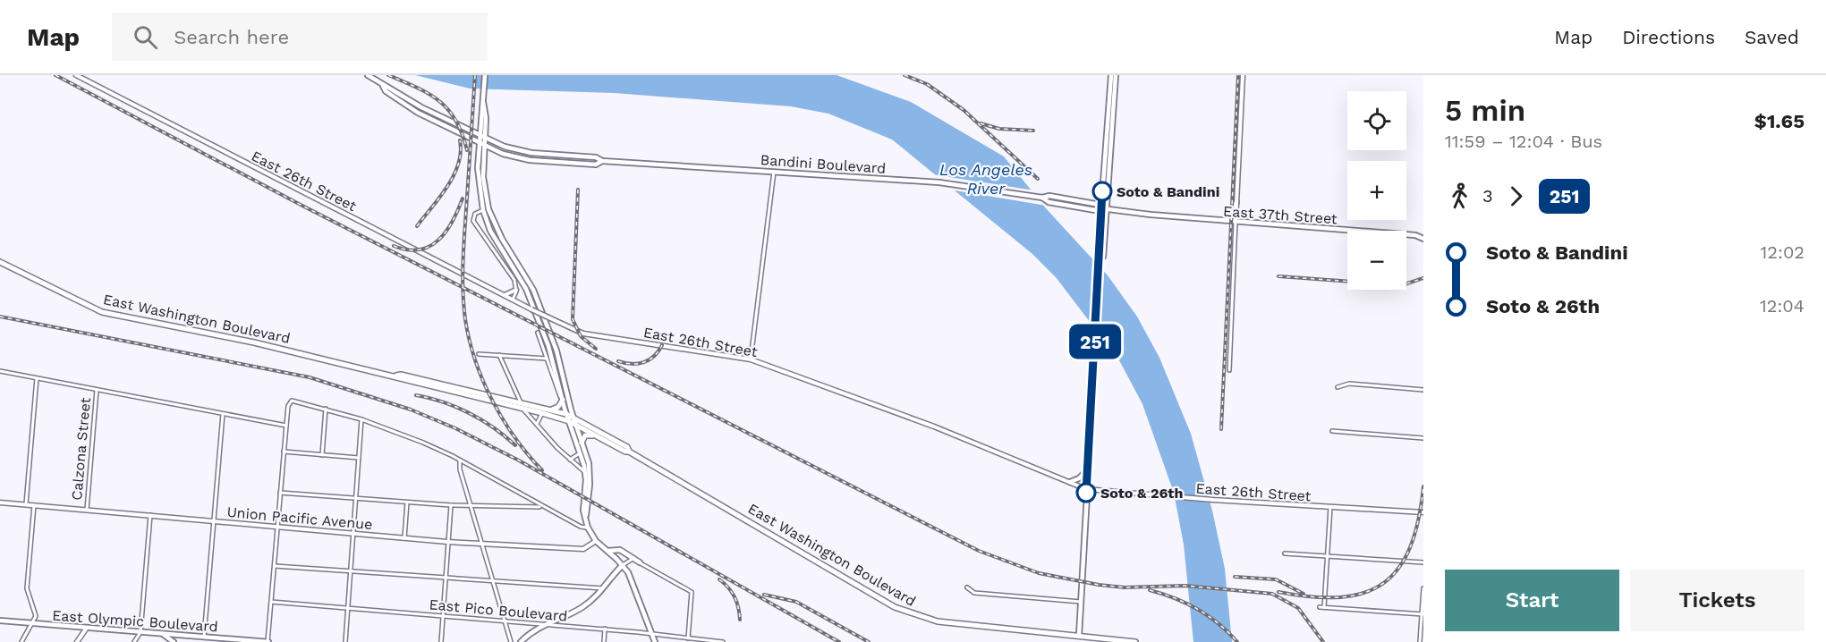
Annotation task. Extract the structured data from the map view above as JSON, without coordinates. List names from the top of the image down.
{
  "streets": {
    "main road": [
      "Bandini Boulevard",
      "East 37th Street",
      "East Washington Boulevard",
      "East Olympic Boulevard"
    ],
    "street": [
      "East 26th Street",
      "Calzona Street",
      "Union Pacific Avenue",
      "East Pico Boulevard"
    ]
  },
  "crossings": [
    ["Bandini Boulevard", "East 37th Street"],
    ["Calzona Street", "Union Pacific Avenue"]
  ],
  "water": ["Los Angeles River"],
  "places": ["Soto & Bandini", "Soto & 26th"],
  "lines": ["bus line 251"],
  "page": {
    "header": "Map",
    "search": "Search here",
    "nav": ["Map", "Directions", "Saved"],
    "on_map": "251",
    "heading": ["5 min", "11:59 – 12:04 · Bus", "$1.65"],
    "map_buttons": ["+", "−"],
    "legs": ["3", "251"],
    "list": [
      {
        "name": "Soto & Bandini",
        "value": "12:02"
      },
      {
        "name": "Soto & 26th",
        "value": "12:04"
      }
    ],
    "buttons": ["Start", "Tickets"]
  }
}
